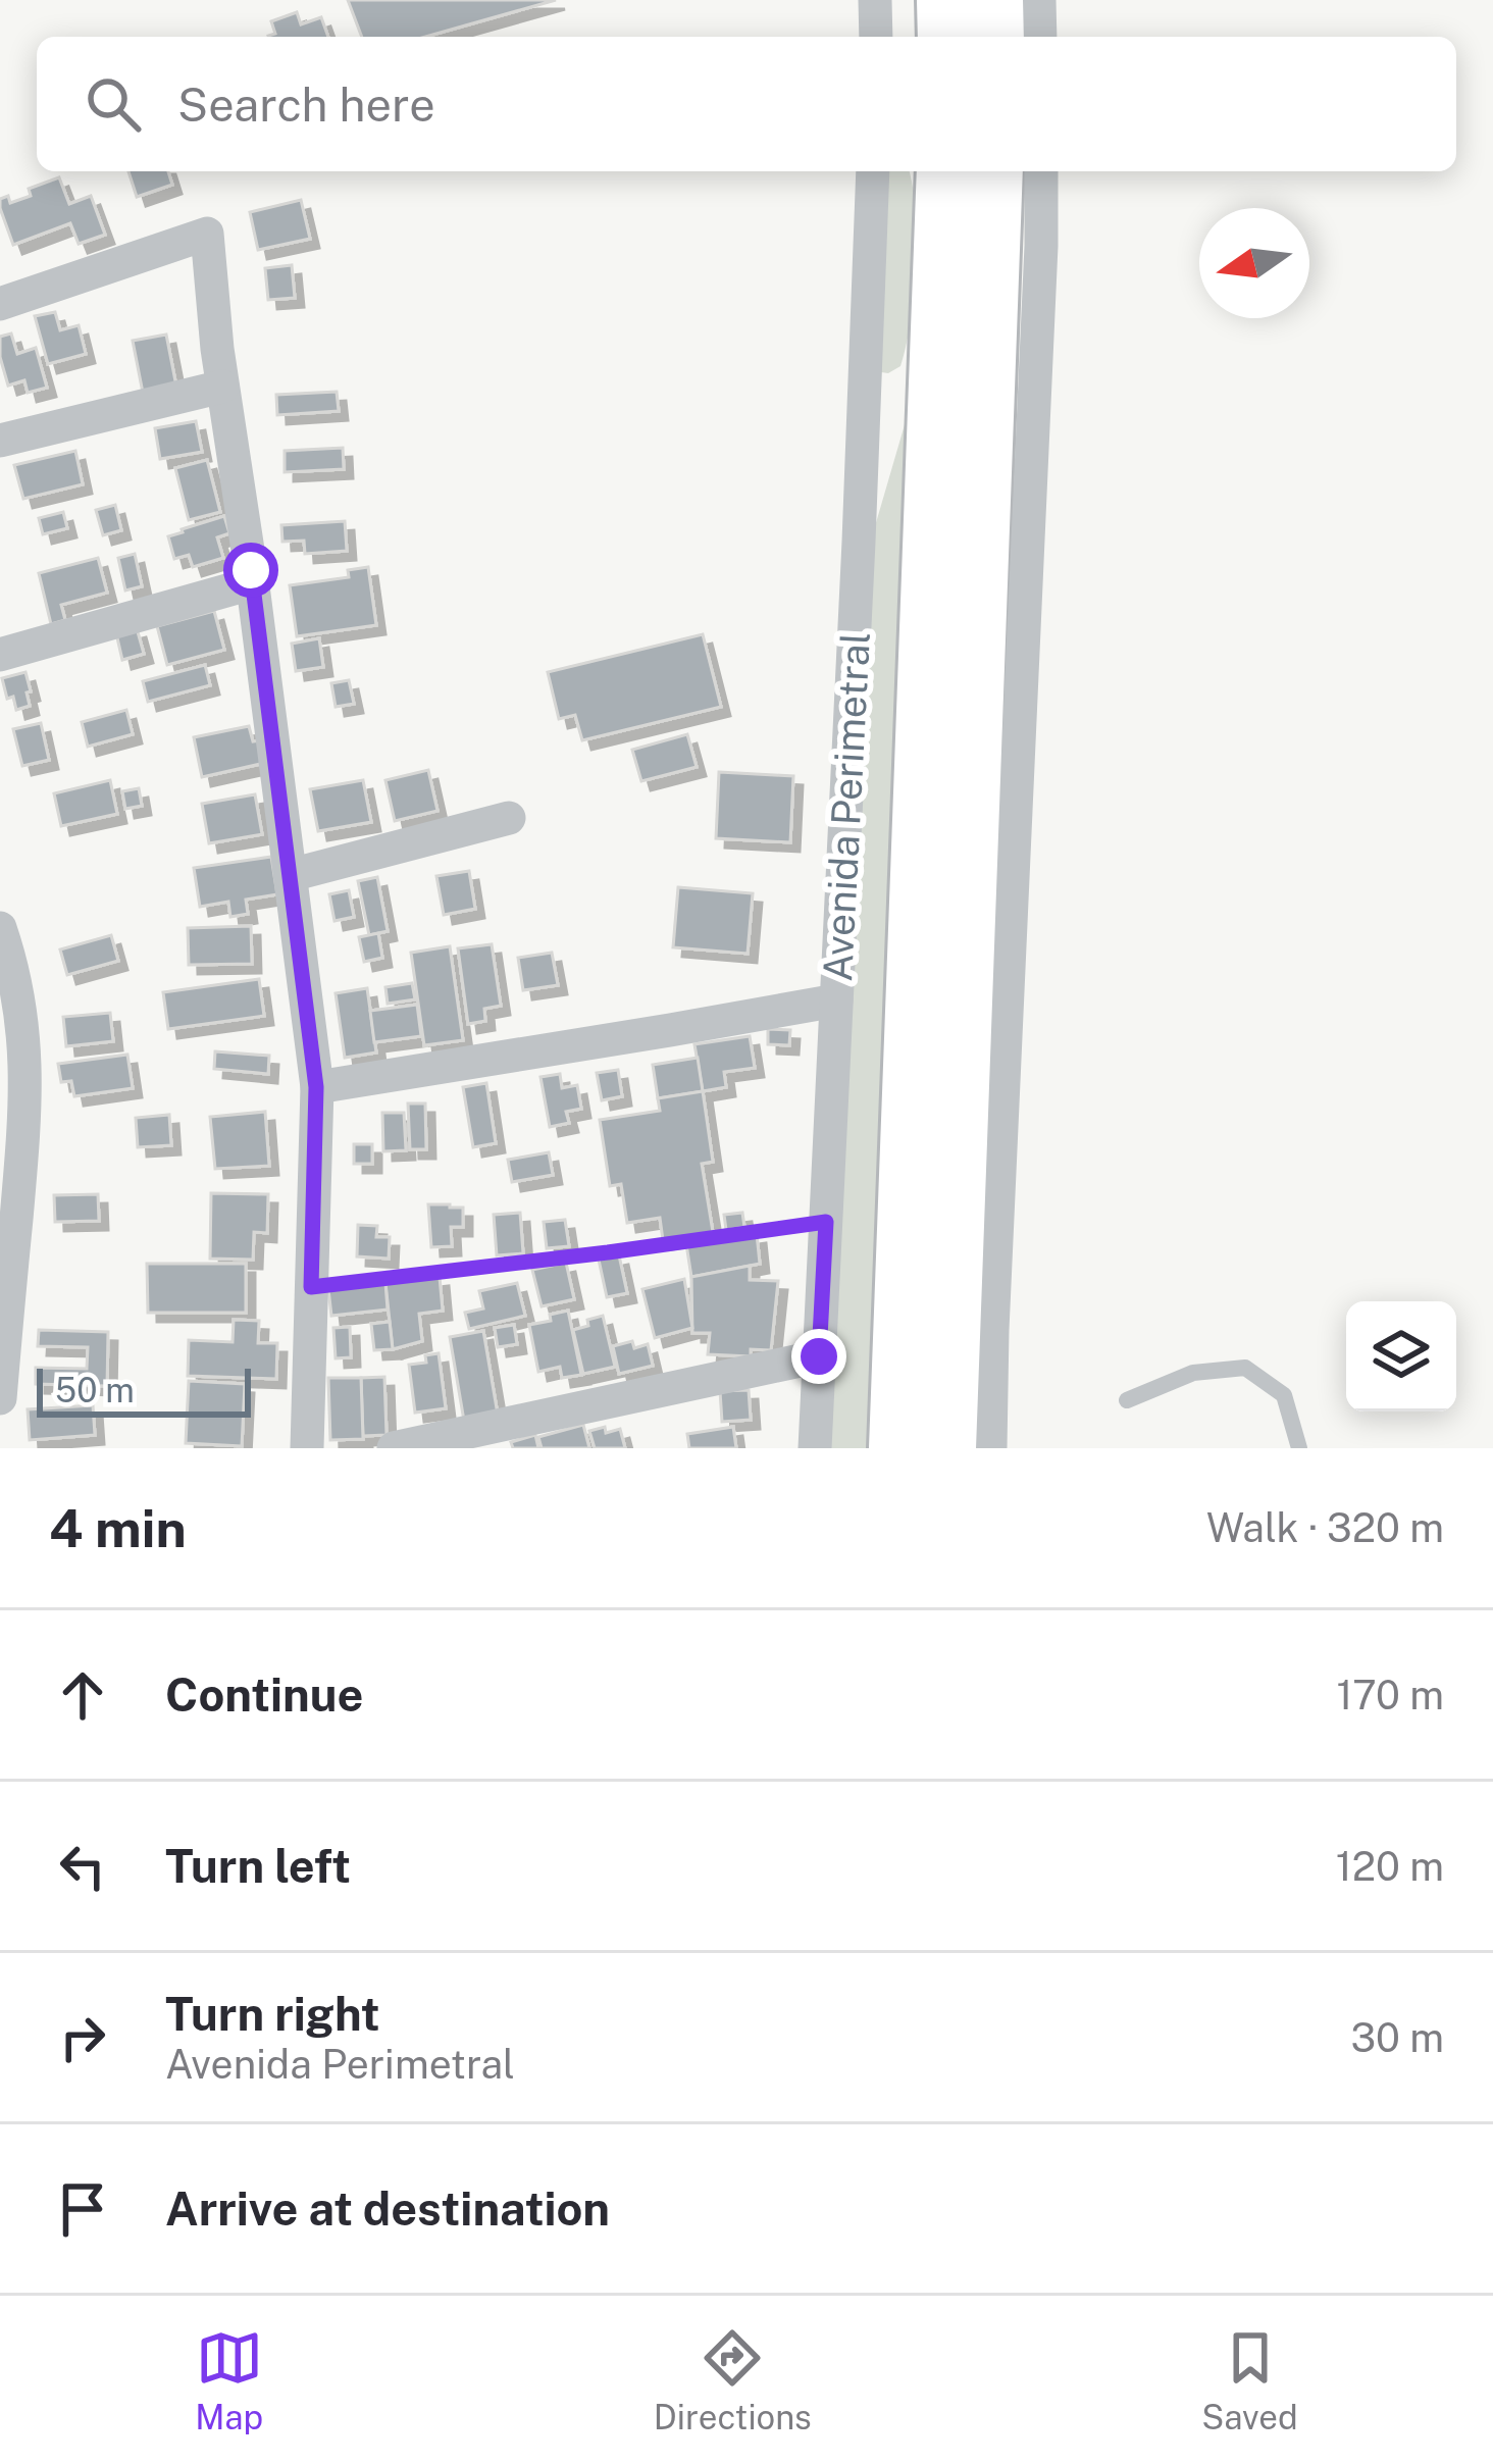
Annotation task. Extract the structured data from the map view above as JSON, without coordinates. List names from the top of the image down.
{
  "streets": {
    "highway": ["Avenida Perimetral"]
  },
  "scale_bar": "50 m",
  "north": "left",
  "page": {
    "search": "Search here",
    "scale": "50 m",
    "heading": ["4 min", "Walk · 320 m"],
    "list": [
      ["Continue", "170 m"],
      ["Turn left", "120 m"],
      ["Turn right", "Avenida Perimetral", "30 m"],
      "Arrive at destination"
    ],
    "nav": ["Map", "Directions", "Saved"]
  }
}
